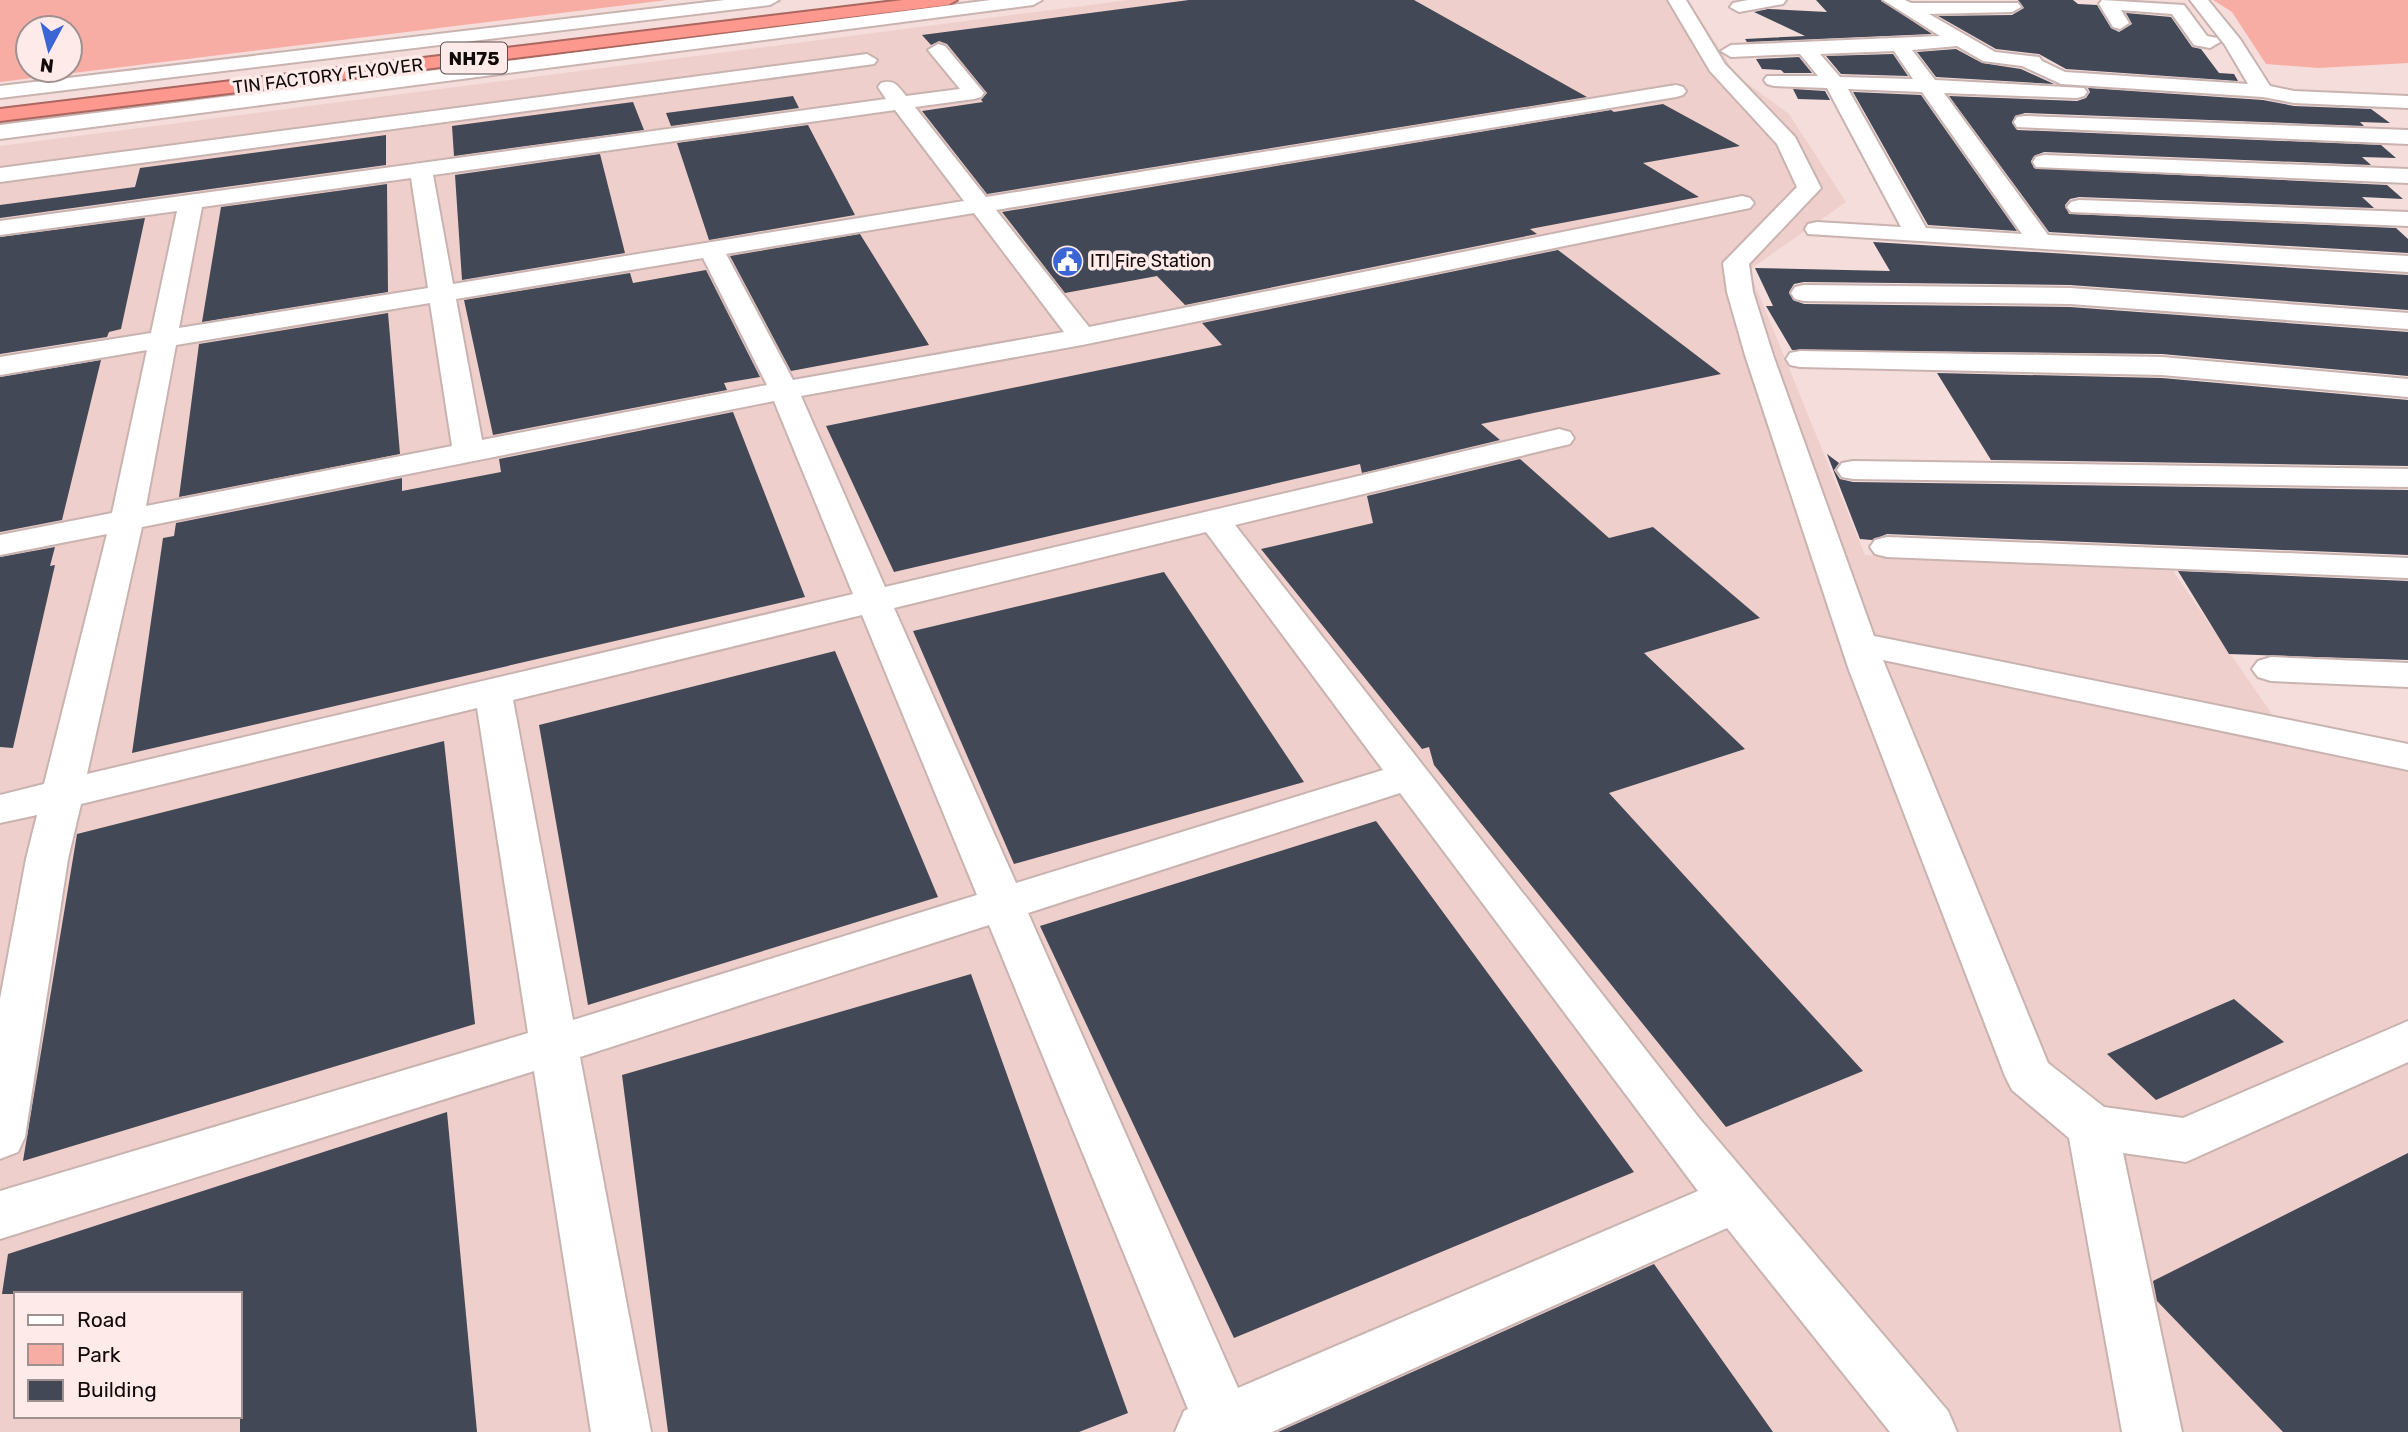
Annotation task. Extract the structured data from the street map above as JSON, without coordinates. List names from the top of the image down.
{
  "streets": {
    "highway": ["NH75", "TIN FACTORY FLYOVER"]
  },
  "places": {
    "public building": ["ITI Fire Station"]
  },
  "legend": ["Road", "Park", "Building"],
  "north": "bottom"
}
